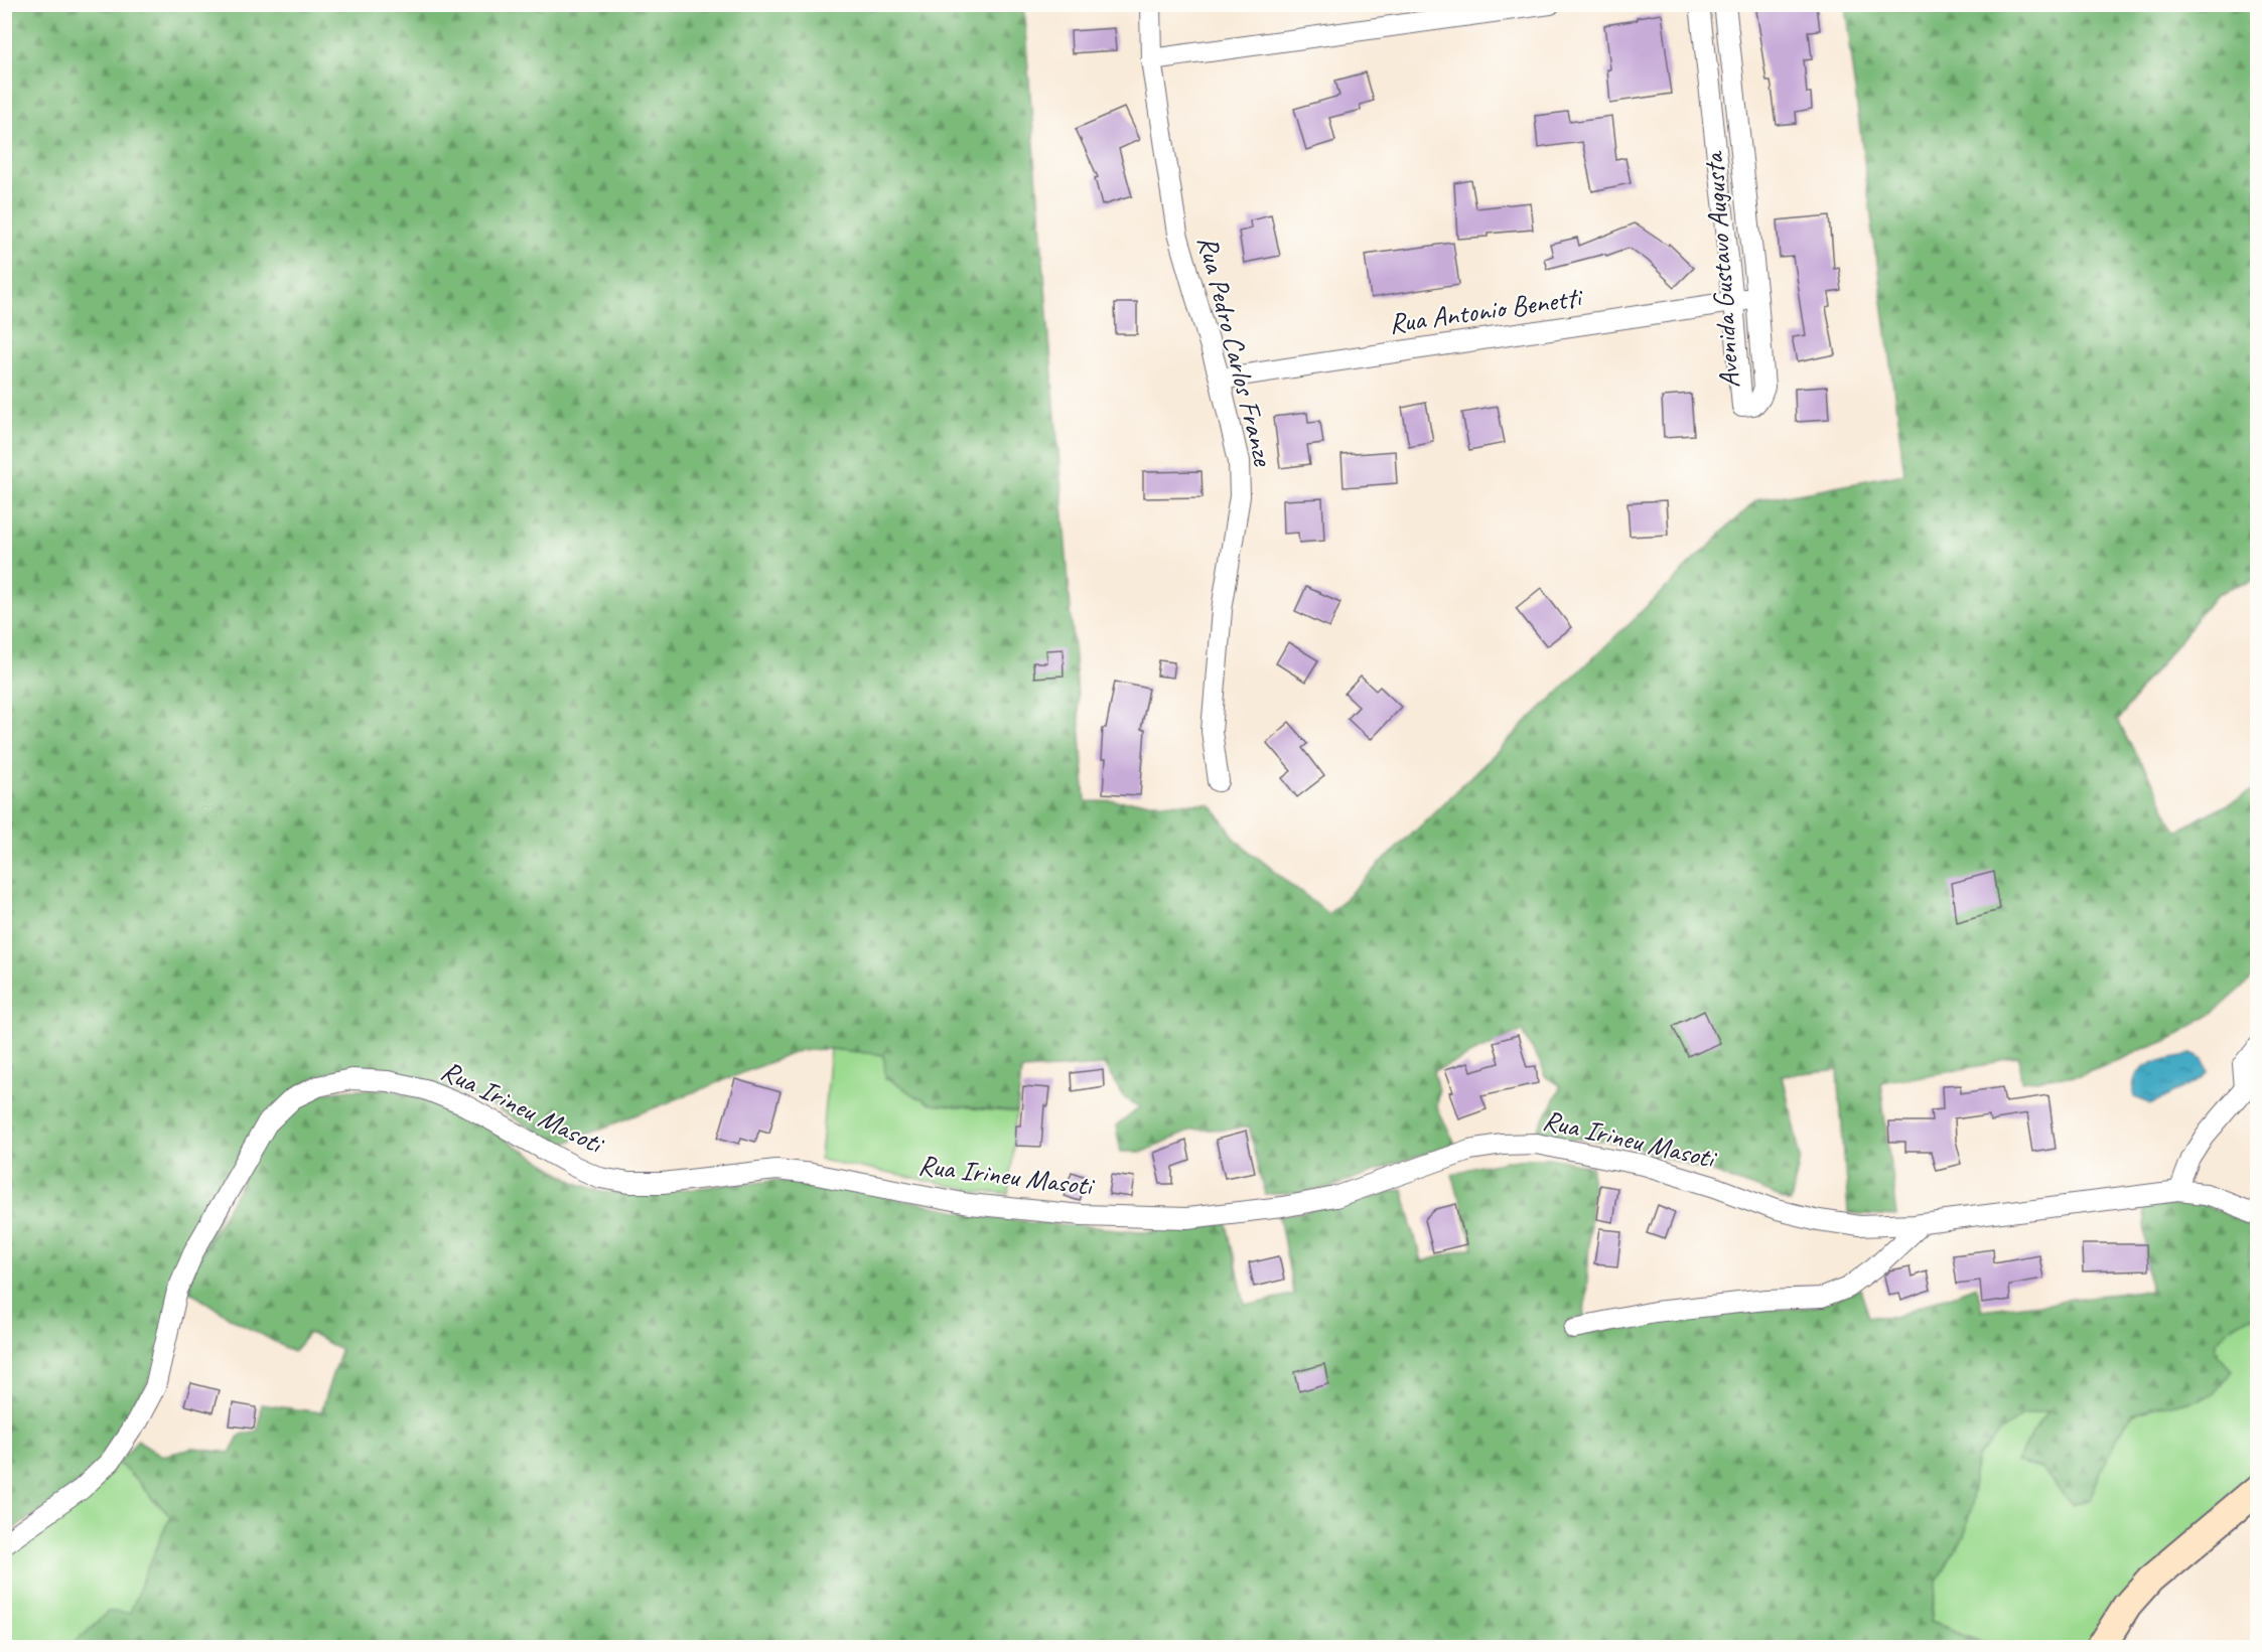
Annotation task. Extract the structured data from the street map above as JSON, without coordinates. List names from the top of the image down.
{
  "streets": {
    "street": [
      "Avenida Gustavo Augusta",
      "Rua Antonio Benetti",
      "Rua Pedro Carlos Franze",
      "Rua Irineu Masoti"
    ]
  },
  "crossings": [
    ["Avenida Gustavo Augusta", "Rua Antonio Benetti"],
    ["Rua Antonio Benetti", "Rua Pedro Carlos Franze"]
  ]
}
